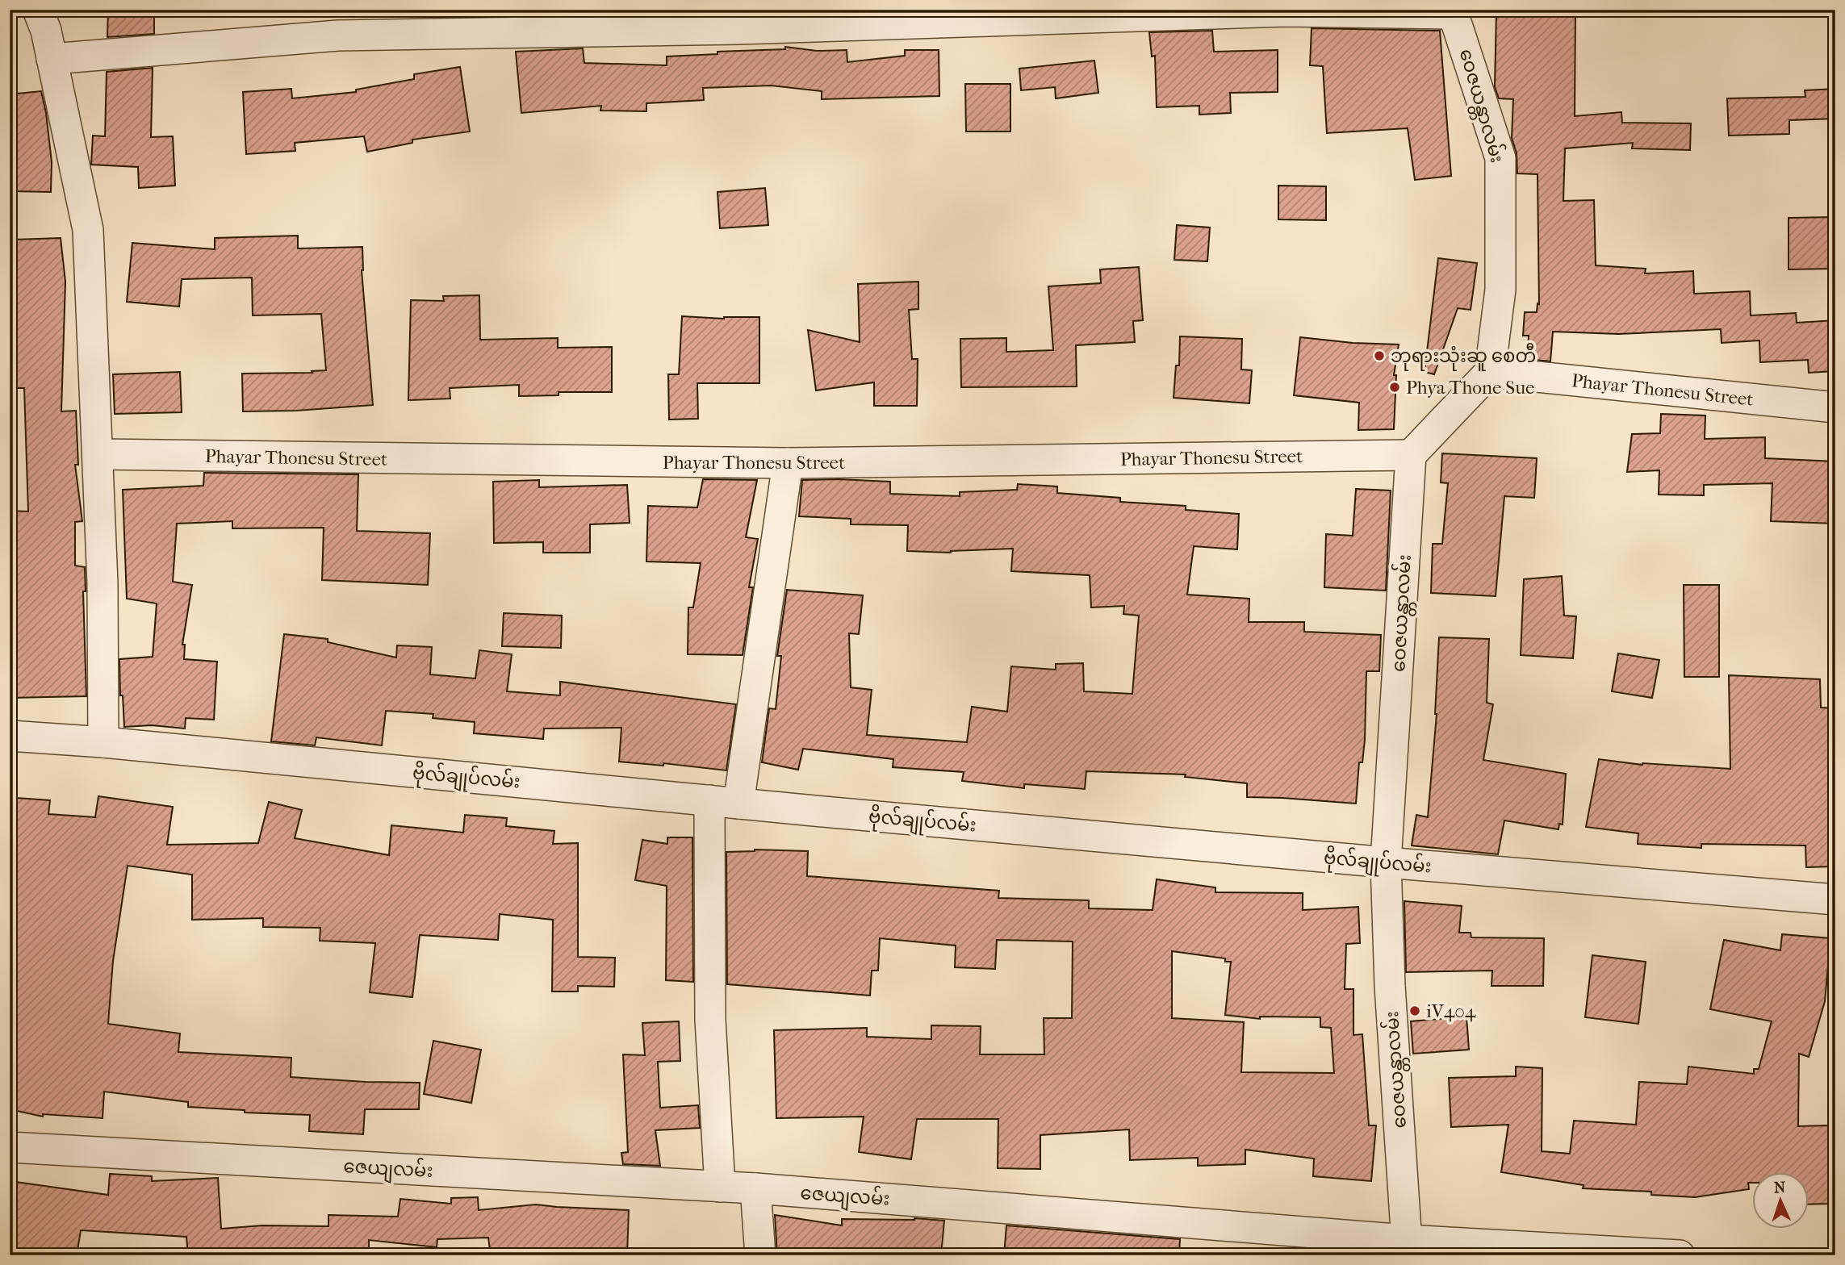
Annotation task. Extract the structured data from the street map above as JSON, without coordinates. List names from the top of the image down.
{
  "streets": {
    "street": [
      "ဝေဇယန္တာလမ်း",
      "Phayar Thonesu Street",
      "ဗိုလ်ချုပ်လမ်း",
      "ဇေယျလမ်း"
    ]
  },
  "crossings": [
    ["ဝေဇယန္တာလမ်း", "Phayar Thonesu Street"],
    ["ဝေဇယန္တာလမ်း", "ဗိုလ်ချုပ်လမ်း"],
    ["ဝေဇယန္တာလမ်း", "ဇေယျလမ်း"]
  ],
  "places": ["ဘုရားသုံးဆူ စေတီ", "Phya Thone Sue", "iV404"],
  "north": "top"
}
